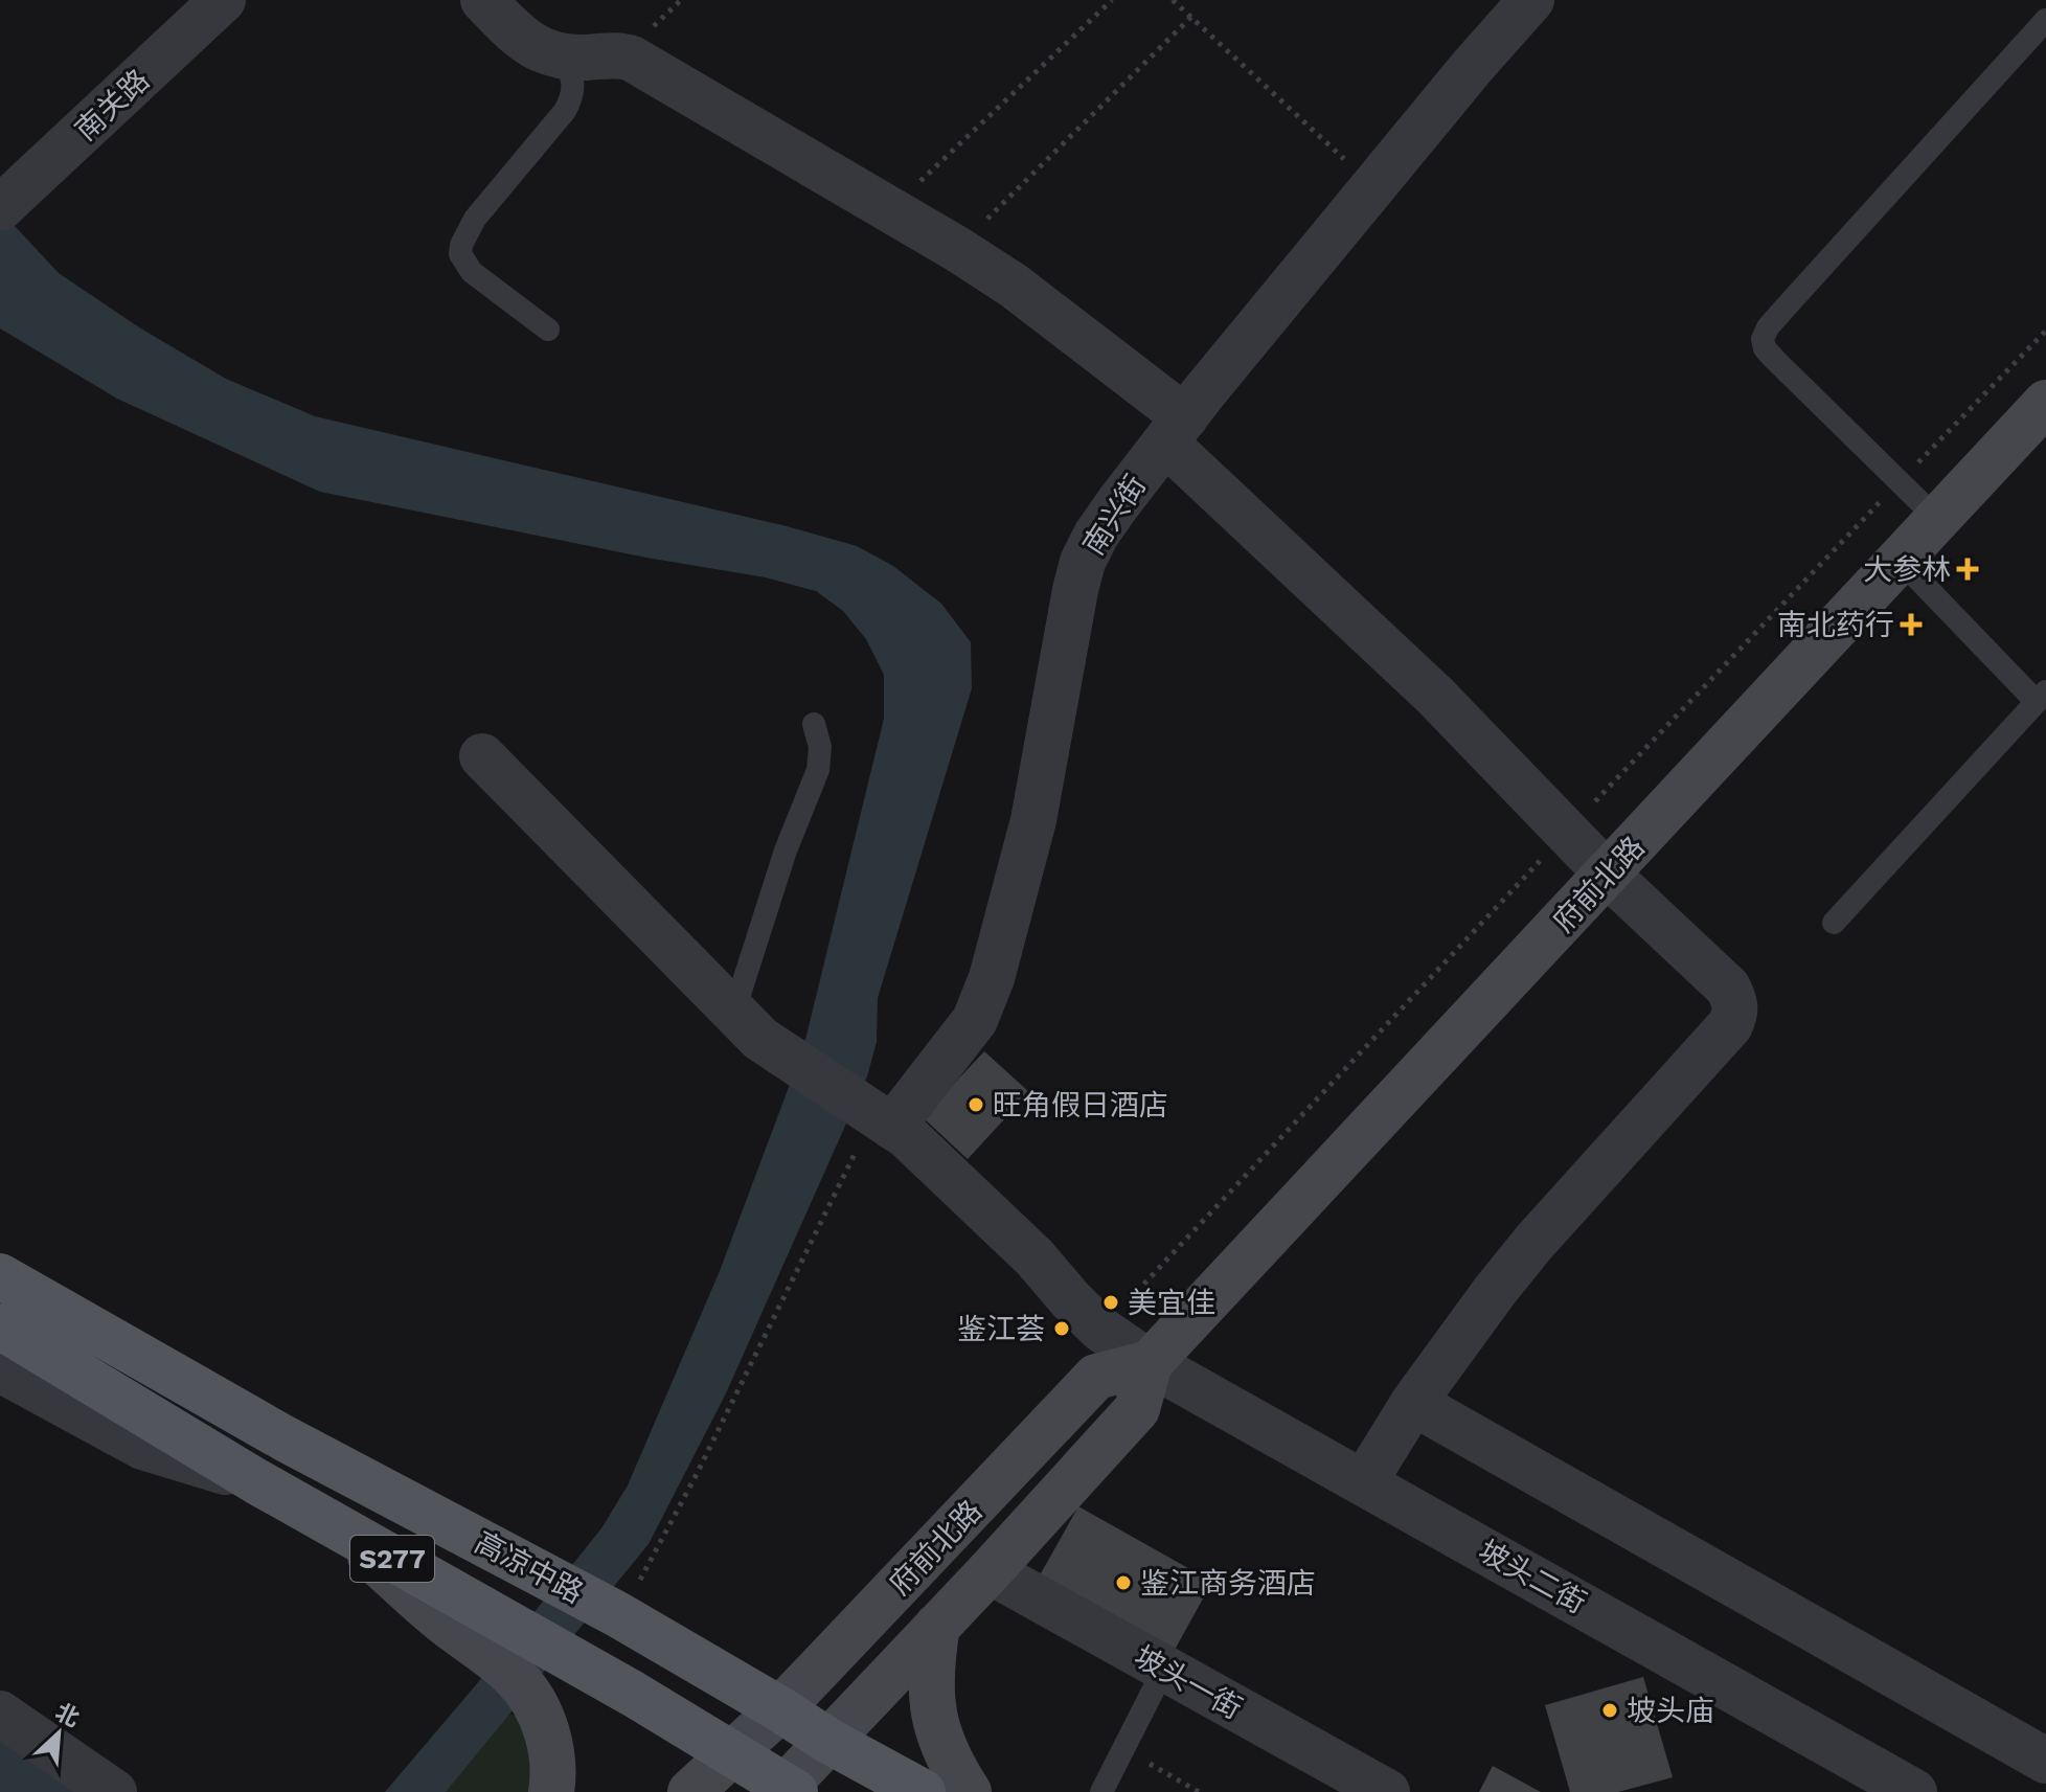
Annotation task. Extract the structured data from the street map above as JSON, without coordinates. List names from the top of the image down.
{
  "streets": {
    "main road": ["府前北路", "S277", "高凉中路"],
    "street": [
      "南关路",
      "南兴街",
      "坡头二街",
      "坡头一街"
    ]
  },
  "crossings": [
    ["南兴街", "坡头二街"],
    ["府前北路", "高凉中路"],
    ["府前北路", "坡头二街"],
    ["府前北路", "坡头一街"]
  ],
  "places": {
    "health": ["大参林", "南北药行"],
    "other": [
      "旺角假日酒店",
      "美宜佳",
      "鉴江荟",
      "鉴江商务酒店",
      "坡头庙"
    ]
  },
  "north": "top right"
}
